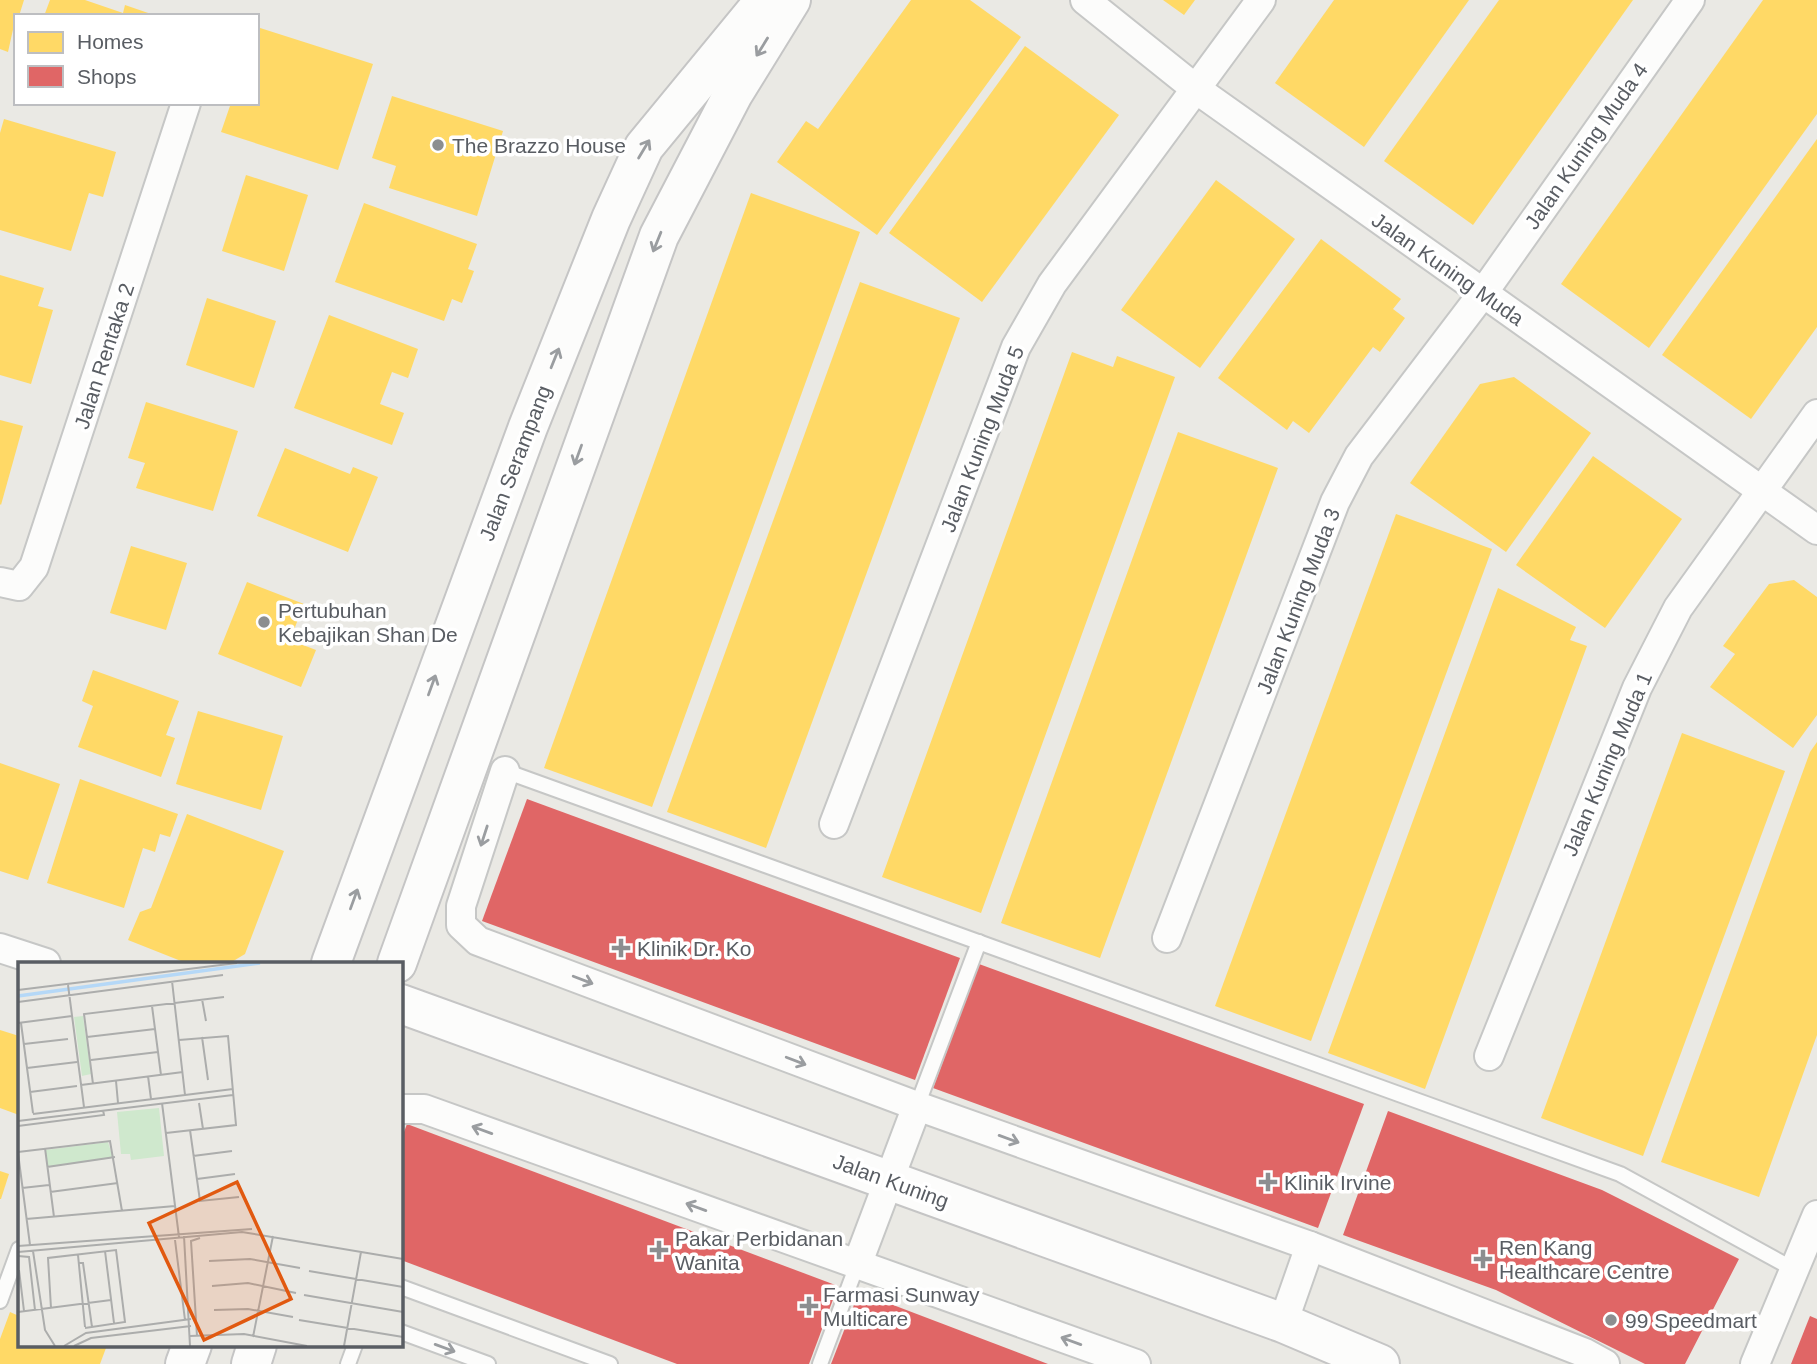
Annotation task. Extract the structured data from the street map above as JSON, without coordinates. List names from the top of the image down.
{
  "streets": {
    "main road": ["Jalan Serampang", "Jalan Kuning"],
    "street": [
      "Jalan Kuning Muda 4",
      "Jalan Kuning Muda",
      "Jalan Rentaka 2",
      "Jalan Kuning Muda 5",
      "Jalan Kuning Muda 3",
      "Jalan Kuning Muda 1"
    ]
  },
  "crossings": [
    ["Jalan Kuning Muda 4", "Jalan Kuning Muda"],
    ["Jalan Kuning Muda 4", "Jalan Kuning Muda 3"],
    ["Jalan Kuning Muda", "Jalan Kuning Muda 5"],
    ["Jalan Kuning Muda", "Jalan Kuning Muda 3"],
    ["Jalan Kuning Muda", "Jalan Kuning Muda 1"]
  ],
  "places": {
    "other": ["The Brazzo House", "Pertubuhan Kebajikan Shan De", "99 Speedmart"],
    "health": [
      "Klinik Dr. Ko",
      "Klinik Irvine",
      "Pakar Perbidanan Wanita",
      "Ren Kang Healthcare Centre",
      "Farmasi Sunway Multicare"
    ]
  },
  "legend": ["Homes", "Shops"]
}
